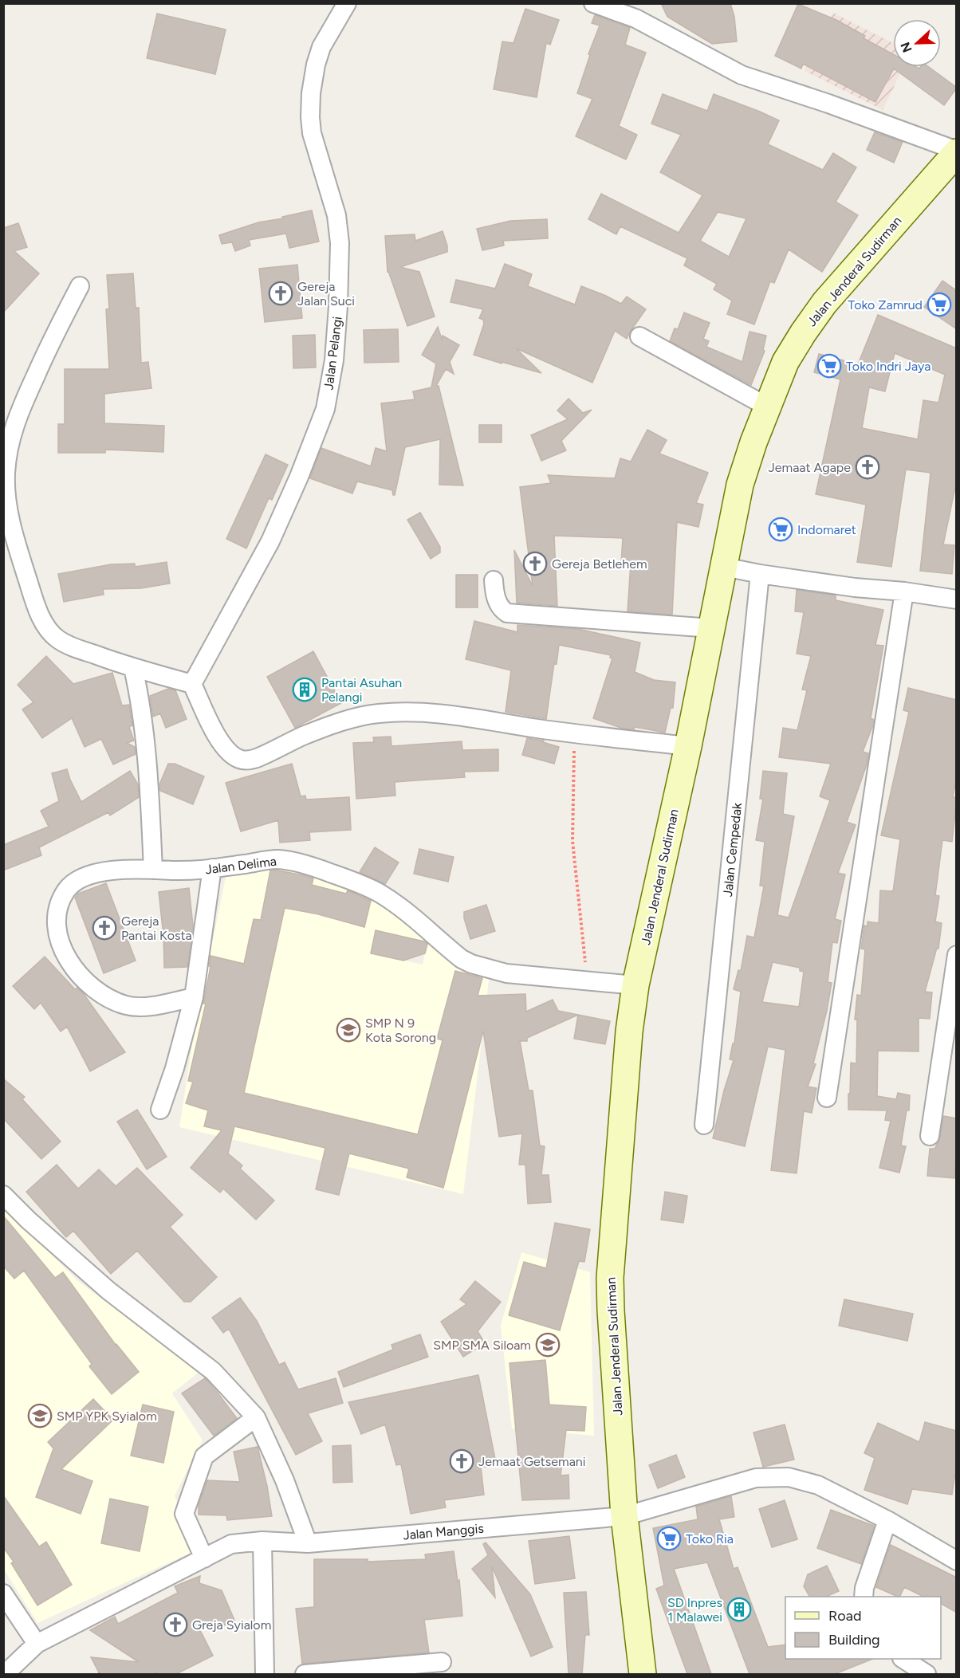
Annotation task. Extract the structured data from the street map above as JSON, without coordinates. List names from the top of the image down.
{
  "streets": {
    "main road": ["Jalan Jenderal Sudirman"],
    "street": [
      "Jalan Pelangi",
      "Jalan Cempedak",
      "Jalan Delima",
      "Jalan Manggis"
    ]
  },
  "crossings": [
    ["Jalan Jenderal Sudirman", "Jalan Delima"],
    ["Jalan Jenderal Sudirman", "Jalan Manggis"]
  ],
  "places": {
    "church": [
      "Gereja Jalan Suci",
      "Jemaat Agape",
      "Gereja Betlehem",
      "Gereja Pantai Kosta",
      "Jemaat Getsemani",
      "Greja Syialom"
    ],
    "supermarket": [
      "Toko Zamrud",
      "Toko Indri Jaya",
      "Indomaret",
      "Toko Ria"
    ],
    "building": ["Pantai Asuhan Pelangi", "SD Inpres 1 Malawei"],
    "school or university": ["SMP N 9 Kota Sorong", "SMP SMA Siloam", "SMP YPK Syialom"]
  },
  "legend": ["Road", "Building"],
  "north": "left"
}
